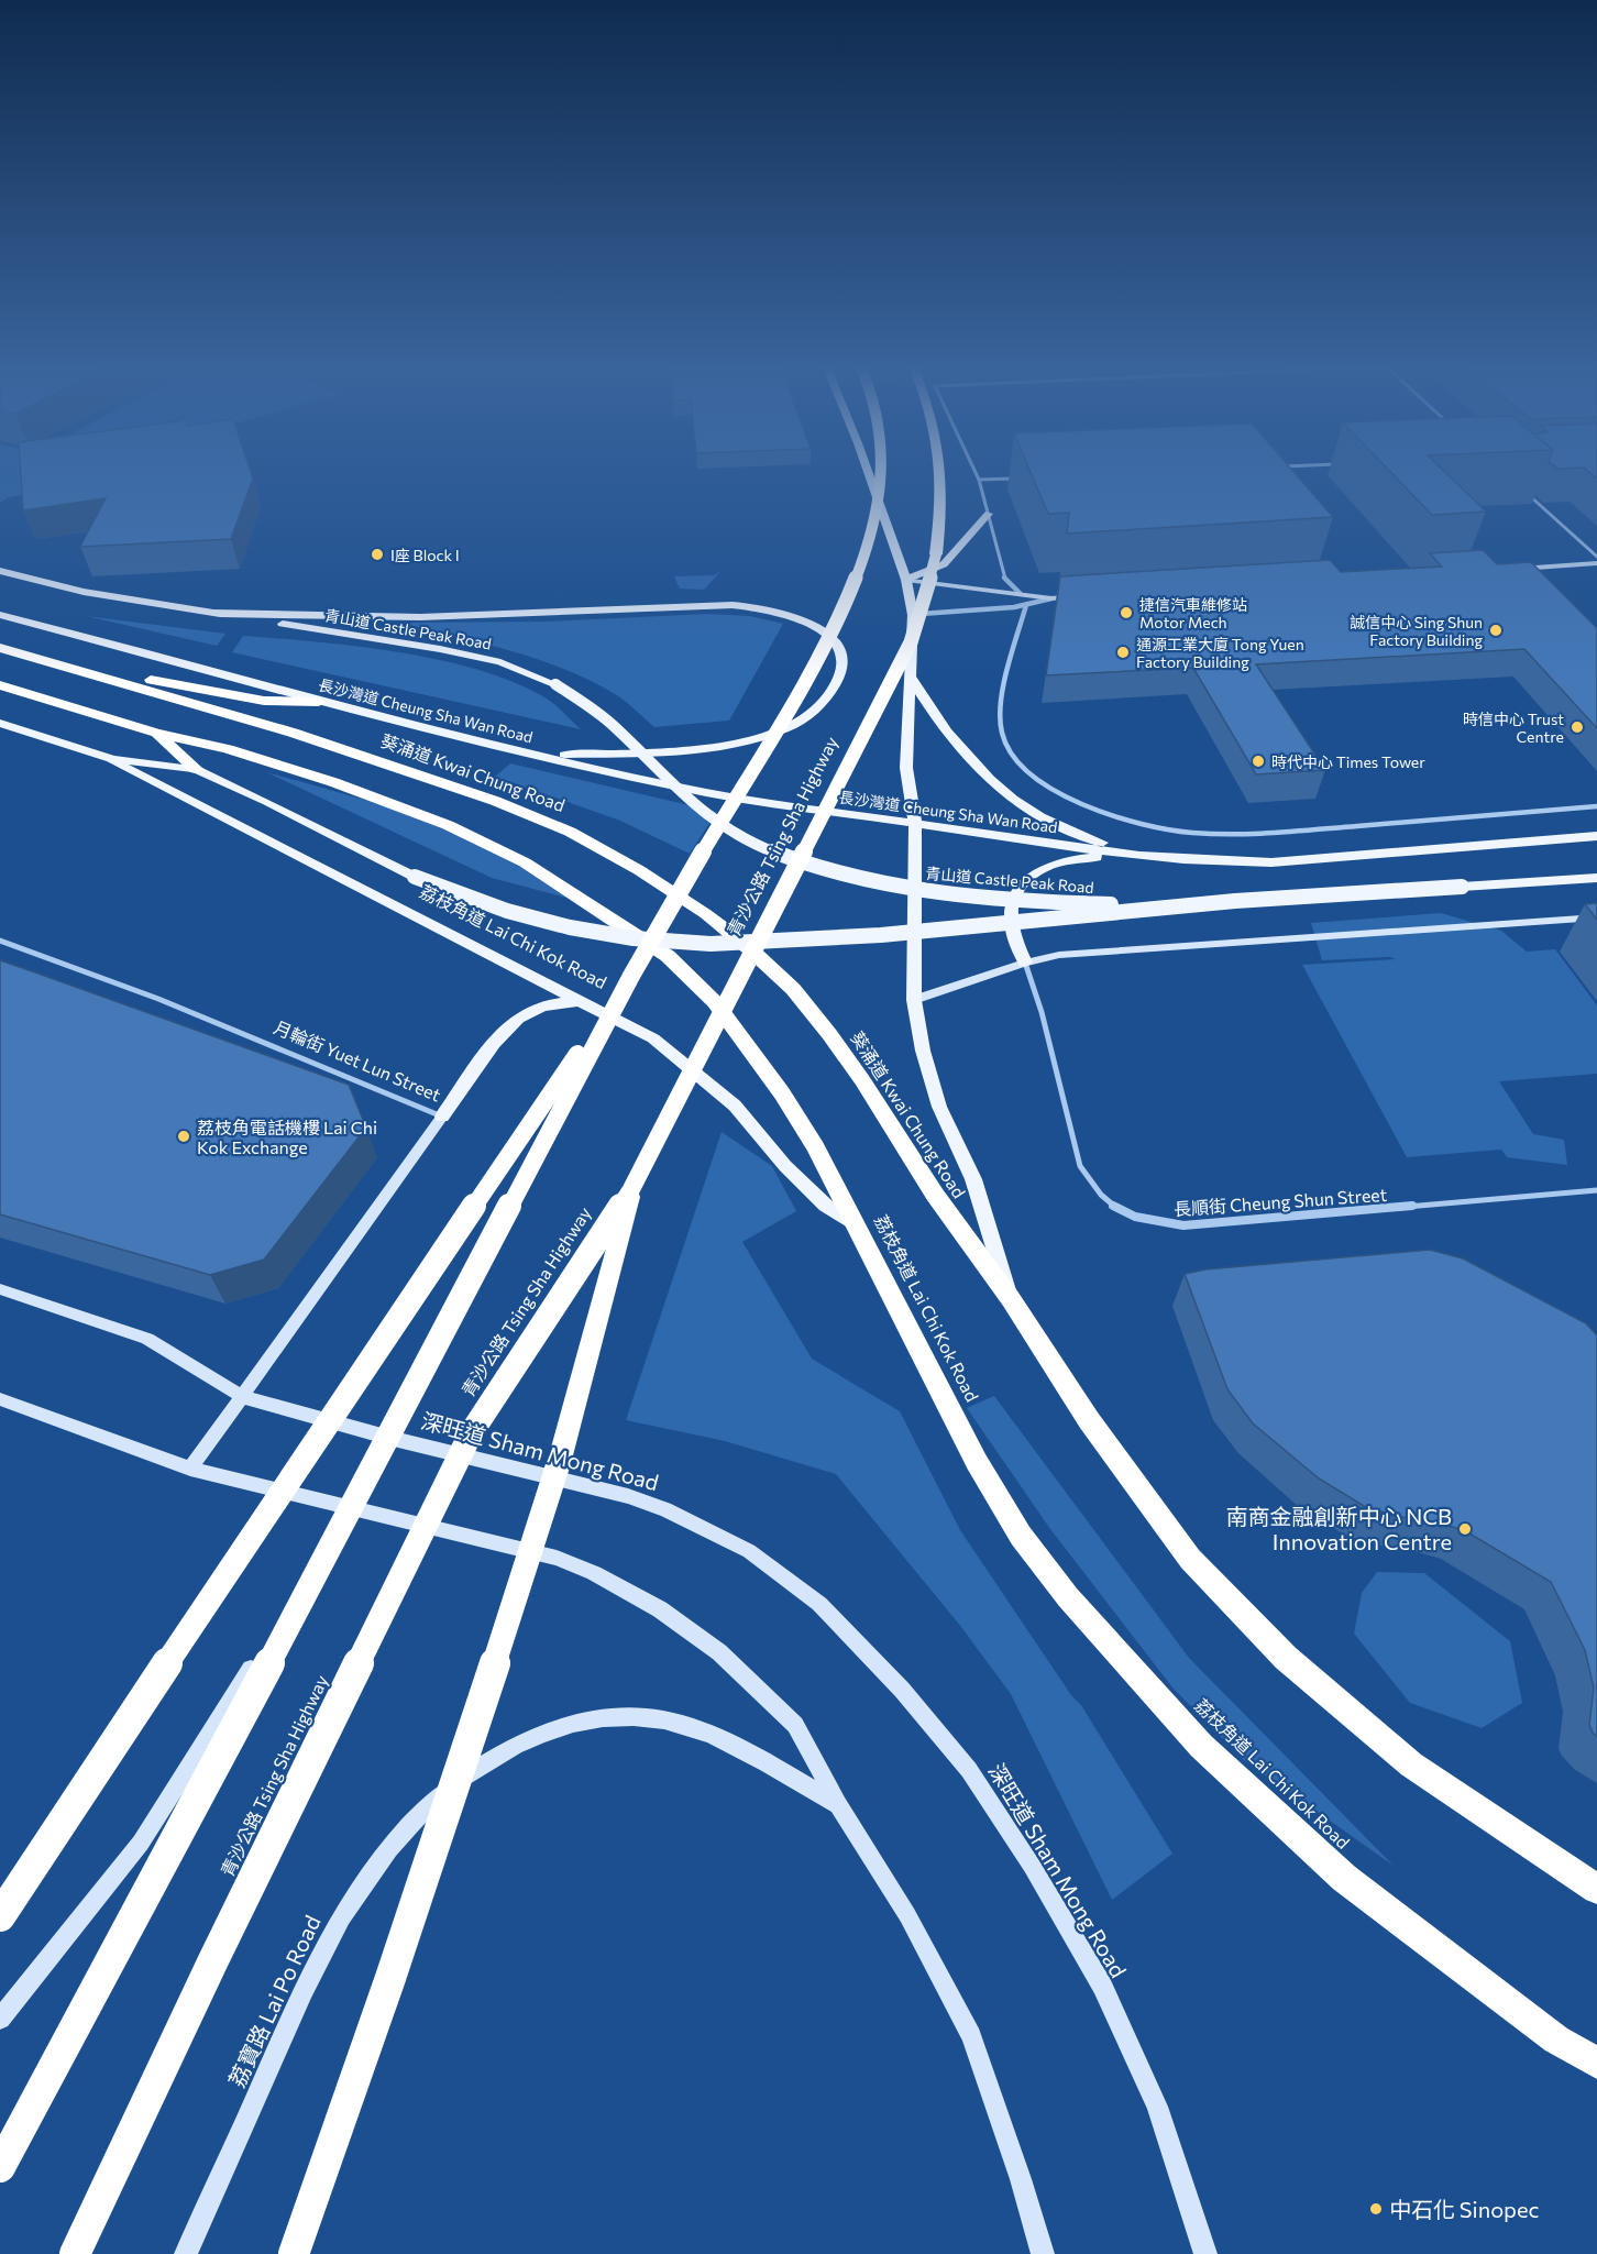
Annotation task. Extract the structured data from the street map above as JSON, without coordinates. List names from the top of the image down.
{
  "streets": {
    "highway": ["葵涌道 Kwai Chung Road", "青沙公路 Tsing Sha Highway", "荔枝角道 Lai Chi Kok Road"],
    "main road": ["青山道 Castle Peak Road", "長沙灣道 Cheung Sha Wan Road"],
    "street": [
      "月輪街 Yuet Lun Street",
      "長順街 Cheung Shun Street",
      "深旺道 Sham Mong Road",
      "荔寶路 Lai Po Road"
    ]
  },
  "crossings": [
    ["月輪街 Yuet Lun Street", "深旺道 Sham Mong Road"]
  ],
  "places": [
    "I座 Block I",
    "捷信汽車維修站 Motor Mech",
    "誠信中心 Sing Shun Factory Building",
    "通源工業大廈 Tong Yuen Factory Building",
    "時信中心 Trust Centre",
    "時代中心 Times Tower",
    "荔枝角電話機樓 Lai Chi Kok Exchange",
    "南商金融創新中心 NCB Innovation Centre",
    "中石化 Sinopec"
  ]
}
